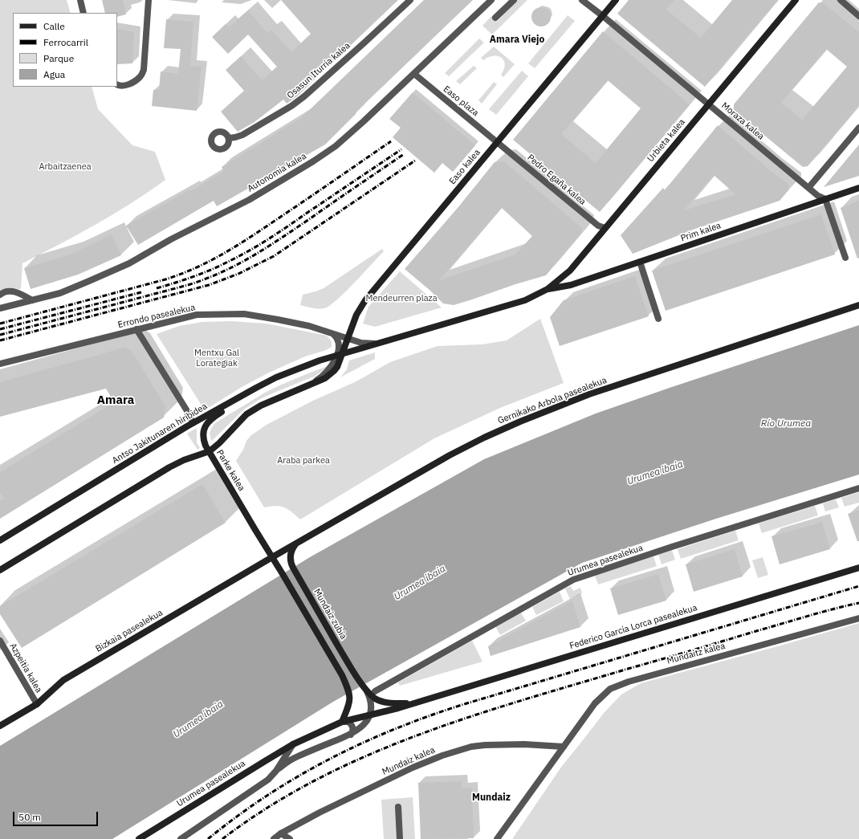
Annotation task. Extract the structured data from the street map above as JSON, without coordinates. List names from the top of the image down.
{
  "streets": {
    "main road": [
      "Urbieta kalea",
      "Easo kalea",
      "Prim kalea",
      "Gernikako Arbola pasealekua",
      "Antso Jakitunaren hiribidea",
      "Parke kalea",
      "Urumea pasealekua",
      "Mundaiz zubia",
      "Federico Garcia Lorca pasealekua",
      "Bizkaia pasealekua"
    ],
    "street": [
      "Osasun Iturria kalea",
      "Easo plaza",
      "Moraza kalea",
      "Autonomia kalea",
      "Pedro Egaña kalea",
      "Errondo pasealekua",
      "Mundaitz kalea",
      "Azpeitia kalea",
      "Mundaiz kalea"
    ]
  },
  "crossings": [
    ["Easo plaza", "Easo kalea"],
    ["Easo plaza", "Autonomia kalea"],
    ["Easo plaza", "Pedro Egaña kalea"],
    ["Moraza kalea", "Urbieta kalea"],
    ["Moraza kalea", "Easo kalea"],
    ["Moraza kalea", "Prim kalea"],
    ["Urbieta kalea", "Pedro Egaña kalea"],
    ["Urbieta kalea", "Prim kalea"],
    ["Easo kalea", "Pedro Egaña kalea"],
    ["Easo kalea", "Antso Jakitunaren hiribidea"],
    ["Gernikako Arbola pasealekua", "Parke kalea"],
    ["Gernikako Arbola pasealekua", "Mundaiz zubia"],
    ["Gernikako Arbola pasealekua", "Bizkaia pasealekua"],
    ["Antso Jakitunaren hiribidea", "Parke kalea"],
    ["Parke kalea", "Bizkaia pasealekua"],
    ["Urumea pasealekua", "Federico Garcia Lorca pasealekua"],
    ["Mundaiz zubia", "Federico Garcia Lorca pasealekua"],
    ["Bizkaia pasealekua", "Azpeitia kalea"],
    ["Mundaitz kalea", "Mundaiz kalea"]
  ],
  "districts": ["Amara Viejo", "Amara", "Mundaiz"],
  "water": ["Río Urumea", "Urumea ibaia"],
  "parks": [
    "Arbaitzaenea",
    "Mendeurren plaza",
    "Mentxu Gal Lorategiak",
    "Araba parkea"
  ],
  "legend": [
    "Calle",
    "Ferrocarril",
    "Parque",
    "Agua"
  ],
  "scale_bar": "50 m"
}
